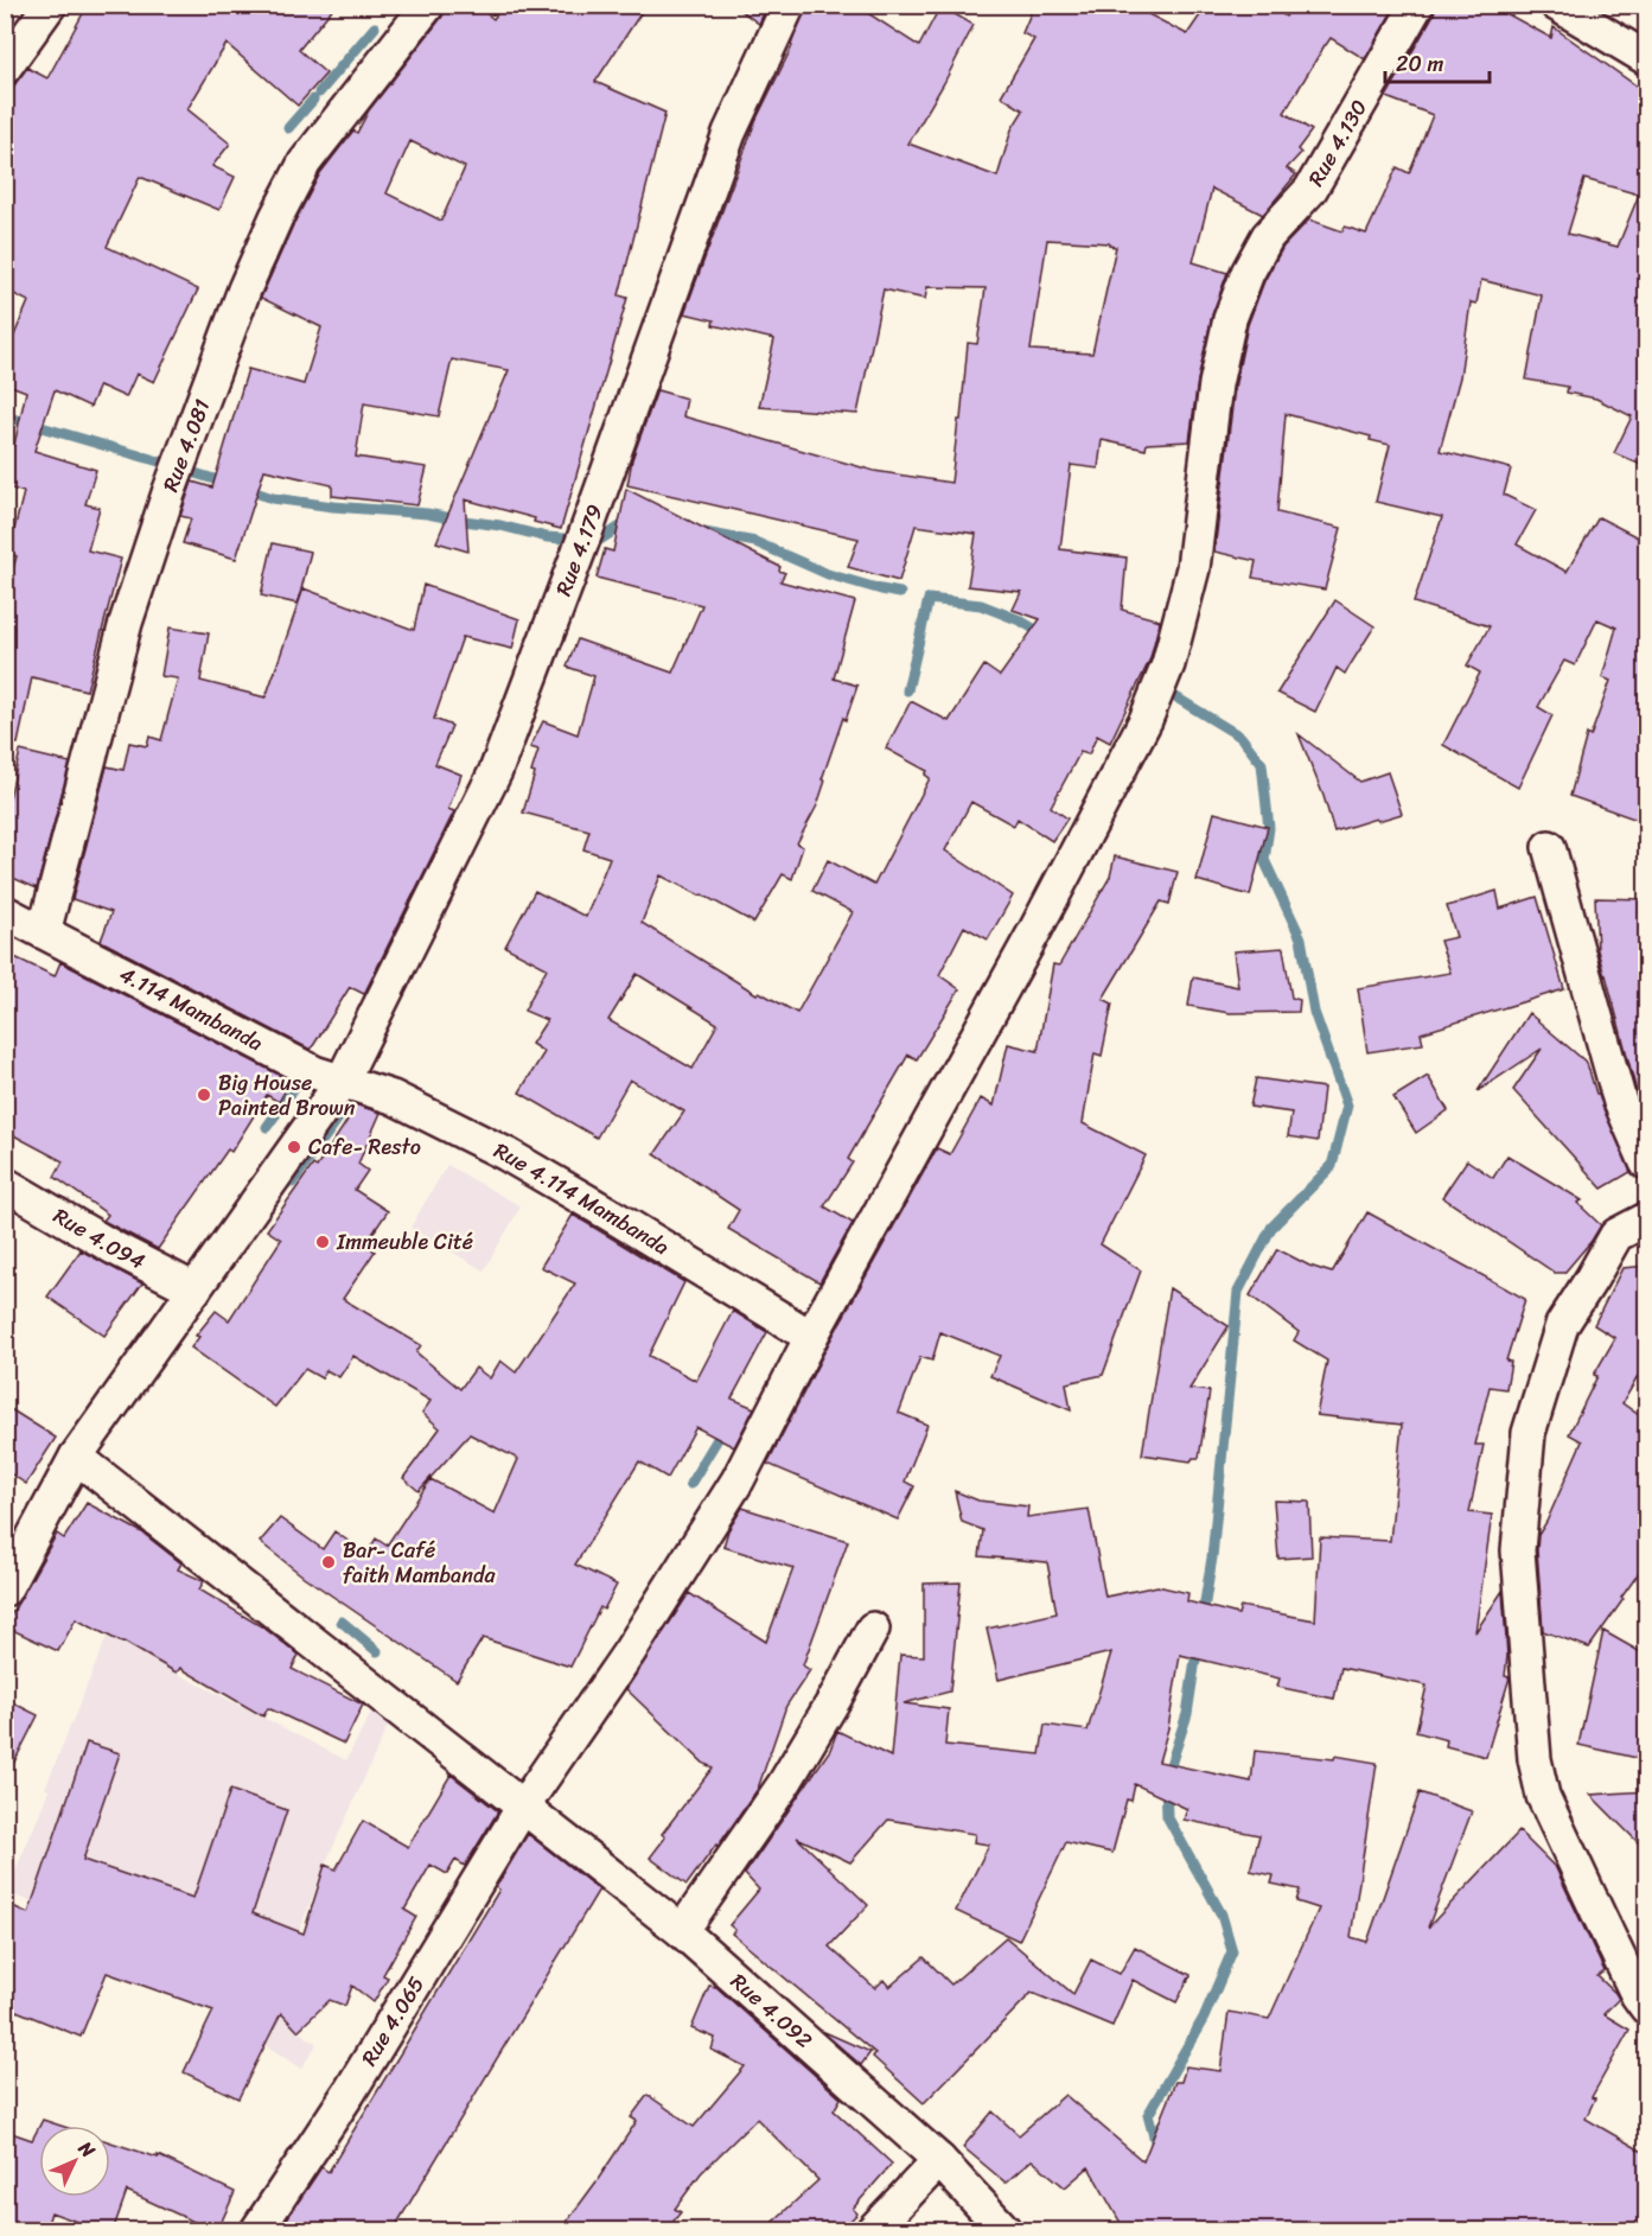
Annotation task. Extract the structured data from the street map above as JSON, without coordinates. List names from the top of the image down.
{
  "streets": {
    "street": [
      "Rue 4.130",
      "Rue 4.081",
      "Rue 4.179",
      "4.114 Mambanda",
      "Rue 4.114 Mambanda",
      "Rue 4.094",
      "Rue 4.092",
      "Rue 4.065"
    ]
  },
  "crossings": [
    ["Rue 4.130", "Rue 4.114 Mambanda"],
    ["Rue 4.130", "Rue 4.065"],
    ["Rue 4.081", "4.114 Mambanda"],
    ["Rue 4.179", "4.114 Mambanda"],
    ["Rue 4.179", "Rue 4.114 Mambanda"],
    ["Rue 4.179", "Rue 4.094"],
    ["Rue 4.179", "Rue 4.092"],
    ["4.114 Mambanda", "Rue 4.114 Mambanda"],
    ["Rue 4.114 Mambanda", "Rue 4.065"],
    ["Rue 4.092", "Rue 4.065"]
  ],
  "places": [
    "Big House Painted Brown",
    "Cafe- Resto",
    "Immeuble Cité",
    "Bar- Café faith Mambanda"
  ],
  "scale_bar": "20 m",
  "north": "top right"
}
